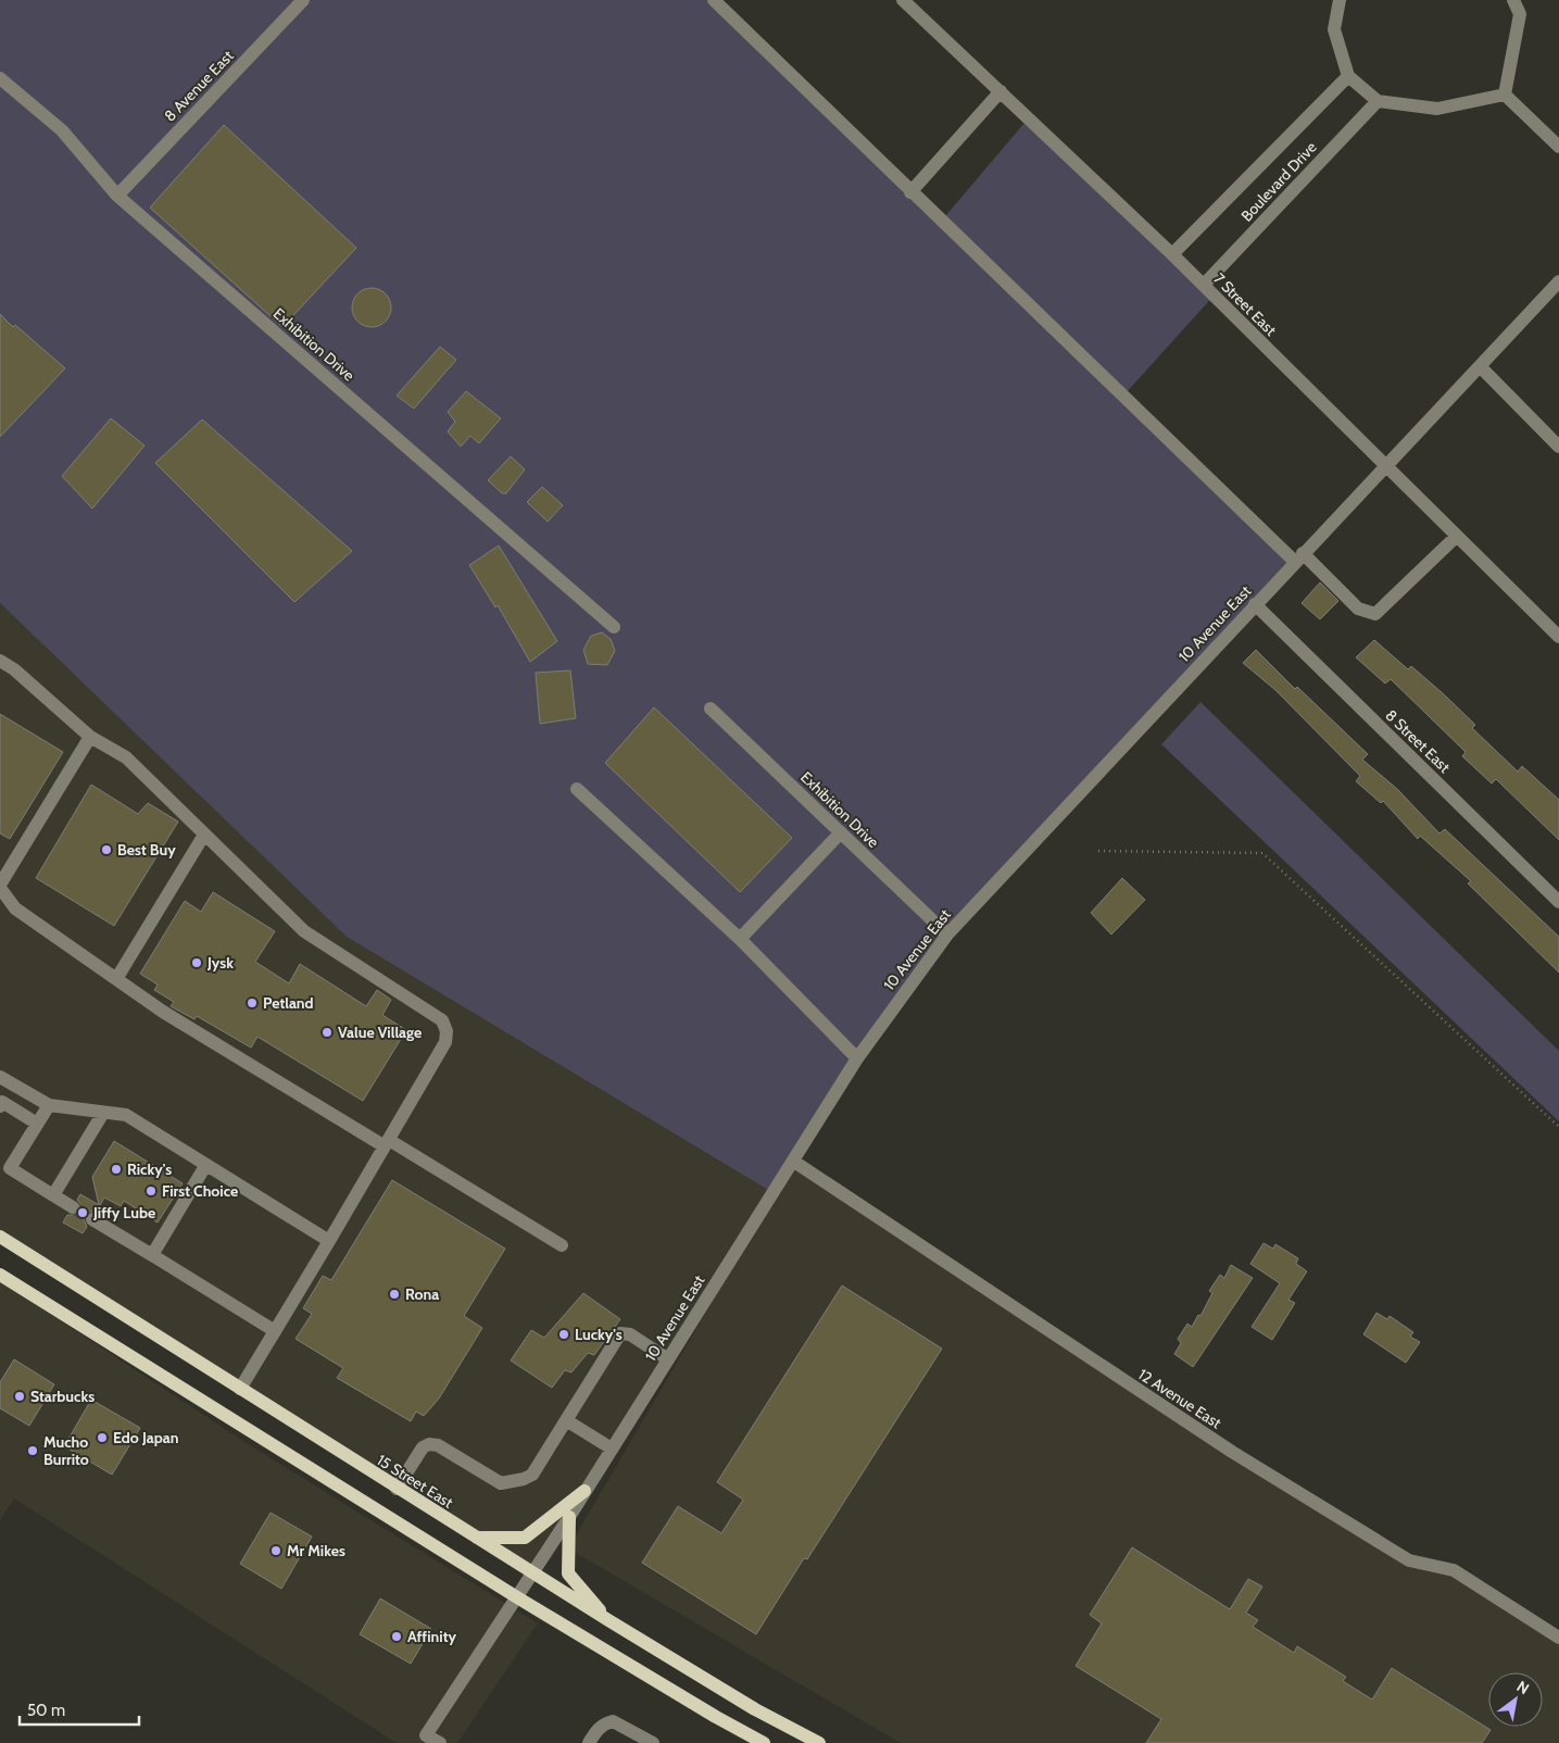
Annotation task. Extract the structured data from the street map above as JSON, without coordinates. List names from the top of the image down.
{
  "streets": {
    "main road": ["15 Street East"],
    "street": [
      "8 Avenue East",
      "Boulevard Drive",
      "7 Street East",
      "Exhibition Drive",
      "10 Avenue East",
      "8 Street East",
      "12 Avenue East"
    ]
  },
  "crossings": [
    ["8 Avenue East", "Exhibition Drive"],
    ["Boulevard Drive", "7 Street East"],
    ["7 Street East", "10 Avenue East"],
    ["Exhibition Drive", "10 Avenue East"],
    ["10 Avenue East", "8 Street East"],
    ["10 Avenue East", "12 Avenue East"],
    ["10 Avenue East", "15 Street East"]
  ],
  "places": [
    "Best Buy",
    "Jysk",
    "Petland",
    "Value Village",
    "Ricky's",
    "First Choice",
    "Jiffy Lube",
    "Rona",
    "Lucky's",
    "Starbucks",
    "Edo Japan",
    "Mucho Burrito",
    "Mr Mikes",
    "Affinity"
  ],
  "scale_bar": "50 m",
  "north": "top right"
}
